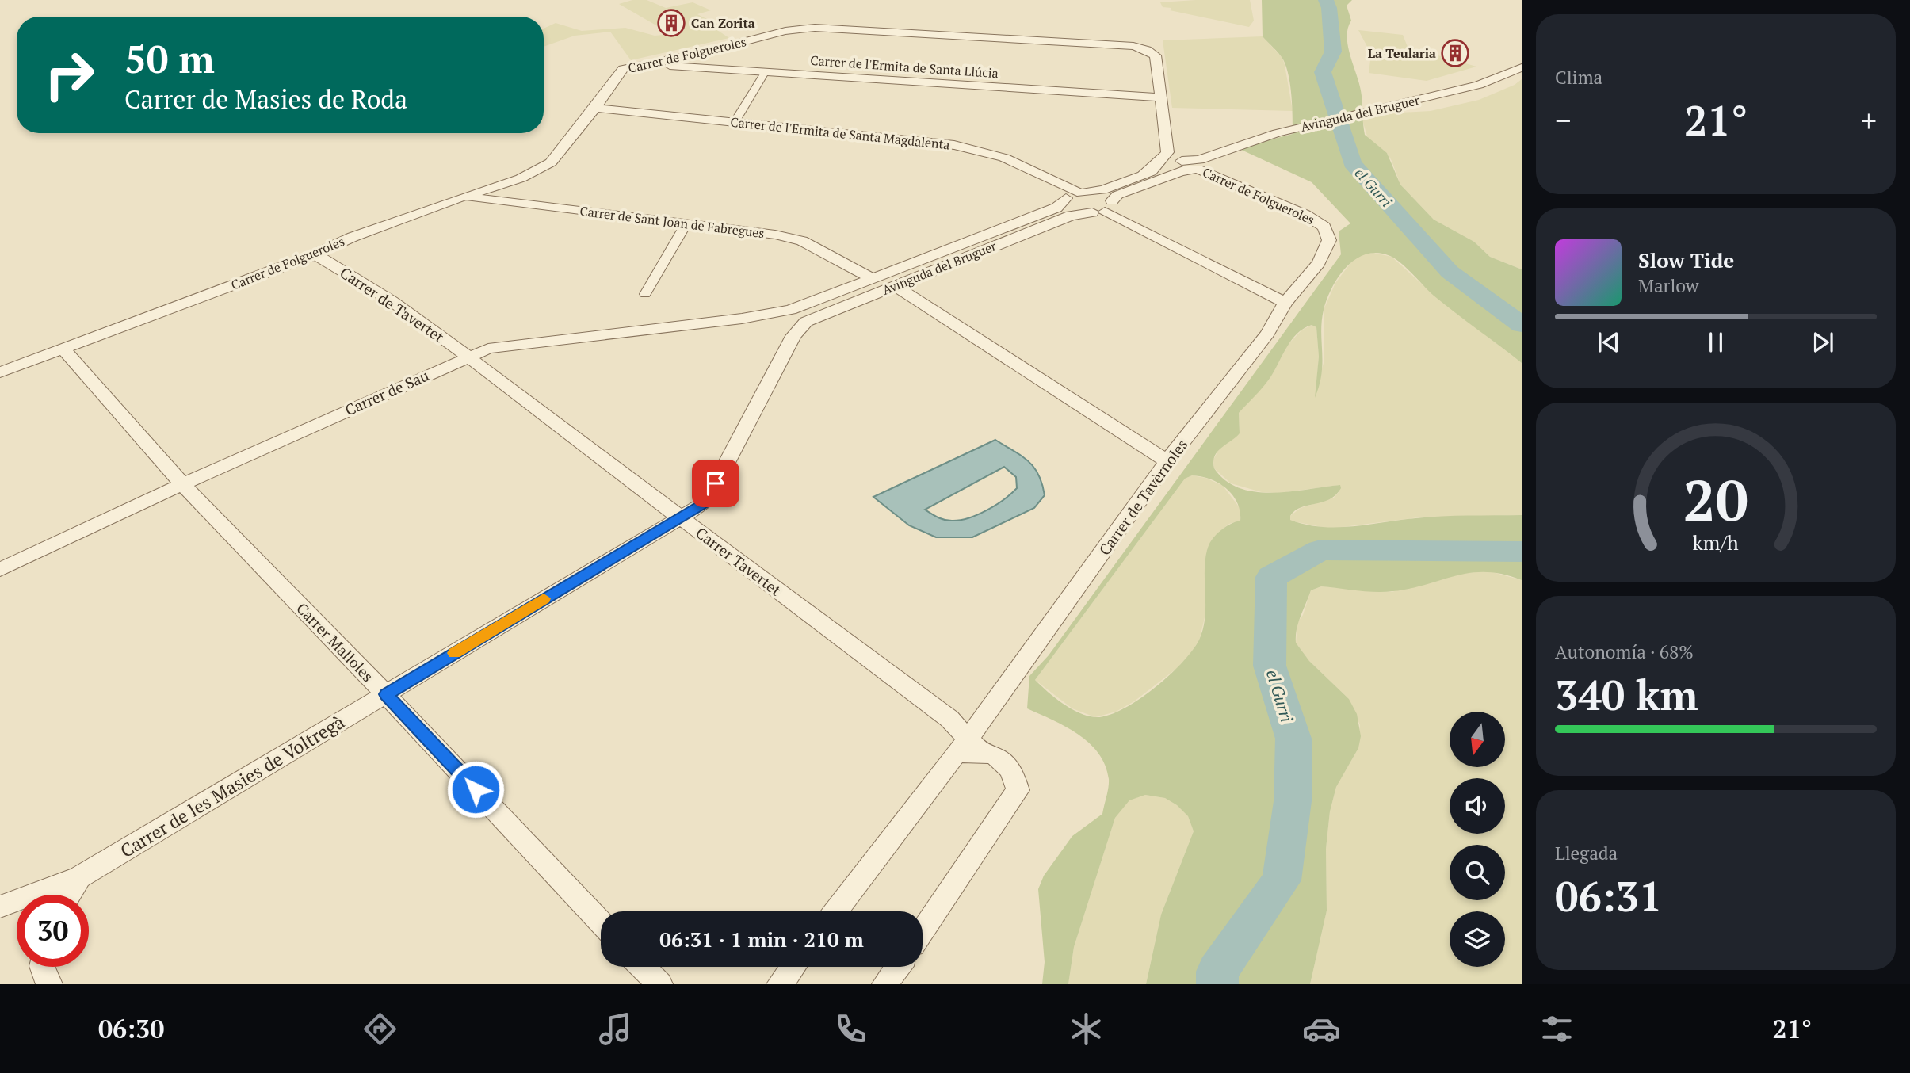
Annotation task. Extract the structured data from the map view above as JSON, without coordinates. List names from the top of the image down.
{
  "streets": {
    "street": [
      "Carrer de Folgueroles",
      "Carrer de l'Ermita de Santa Llúcia",
      "Avinguda del Bruguer",
      "Carrer de l'Ermita de Santa Magdalenta",
      "Carrer de Sant Joan de Fabregues",
      "Carrer de Tavertet",
      "Carrer de Sau",
      "Carrer de Tavèrnoles",
      "Carrer Tavertet",
      "Carrer Malloles",
      "Carrer de les Masies de Voltregà"
    ]
  },
  "crossings": [
    ["Carrer de Folgueroles", "Carrer de l'Ermita de Santa Llúcia"],
    ["Carrer de Folgueroles", "Avinguda del Bruguer"],
    ["Carrer de Folgueroles", "Carrer de l'Ermita de Santa Magdalenta"],
    ["Carrer de Folgueroles", "Carrer de Sant Joan de Fabregues"],
    ["Carrer de Folgueroles", "Carrer de Tavertet"],
    ["Carrer de Folgueroles", "Carrer de Tavèrnoles"],
    ["Carrer de Folgueroles", "Carrer Malloles"],
    ["Avinguda del Bruguer", "Carrer de l'Ermita de Santa Magdalenta"],
    ["Avinguda del Bruguer", "Carrer de Sant Joan de Fabregues"],
    ["Avinguda del Bruguer", "Carrer de Sau"],
    ["Avinguda del Bruguer", "Carrer de les Masies de Voltregà"],
    ["Carrer de Tavertet", "Carrer de Sau"],
    ["Carrer de Tavertet", "Carrer Tavertet"],
    ["Carrer de Sau", "Carrer Tavertet"],
    ["Carrer de Sau", "Carrer Malloles"],
    ["Carrer de Tavèrnoles", "Carrer Tavertet"],
    ["Carrer Tavertet", "Carrer de les Masies de Voltregà"],
    ["Carrer Malloles", "Carrer de les Masies de Voltregà"]
  ],
  "water": ["el Gurri"],
  "places": {
    "building": ["Can Zorita", "La Teularia"]
  },
  "north": "bottom",
  "page": {
    "tile": [
      "Clima",
      ["Autonomía · 68%", "340 km"],
      ["Llegada", "06:31"]
    ],
    "turn": ["50 m", "Carrer de Masies de Roda"],
    "heat": ["−", "21°", "+"],
    "song": ["Slow Tide", "Marlow"],
    "limit": "30",
    "trip": "06:31 · 1 min · 210 m",
    "tabs": ["06:30", "21°"],
    "gauge": ["20", "km/h"]
  }
}
